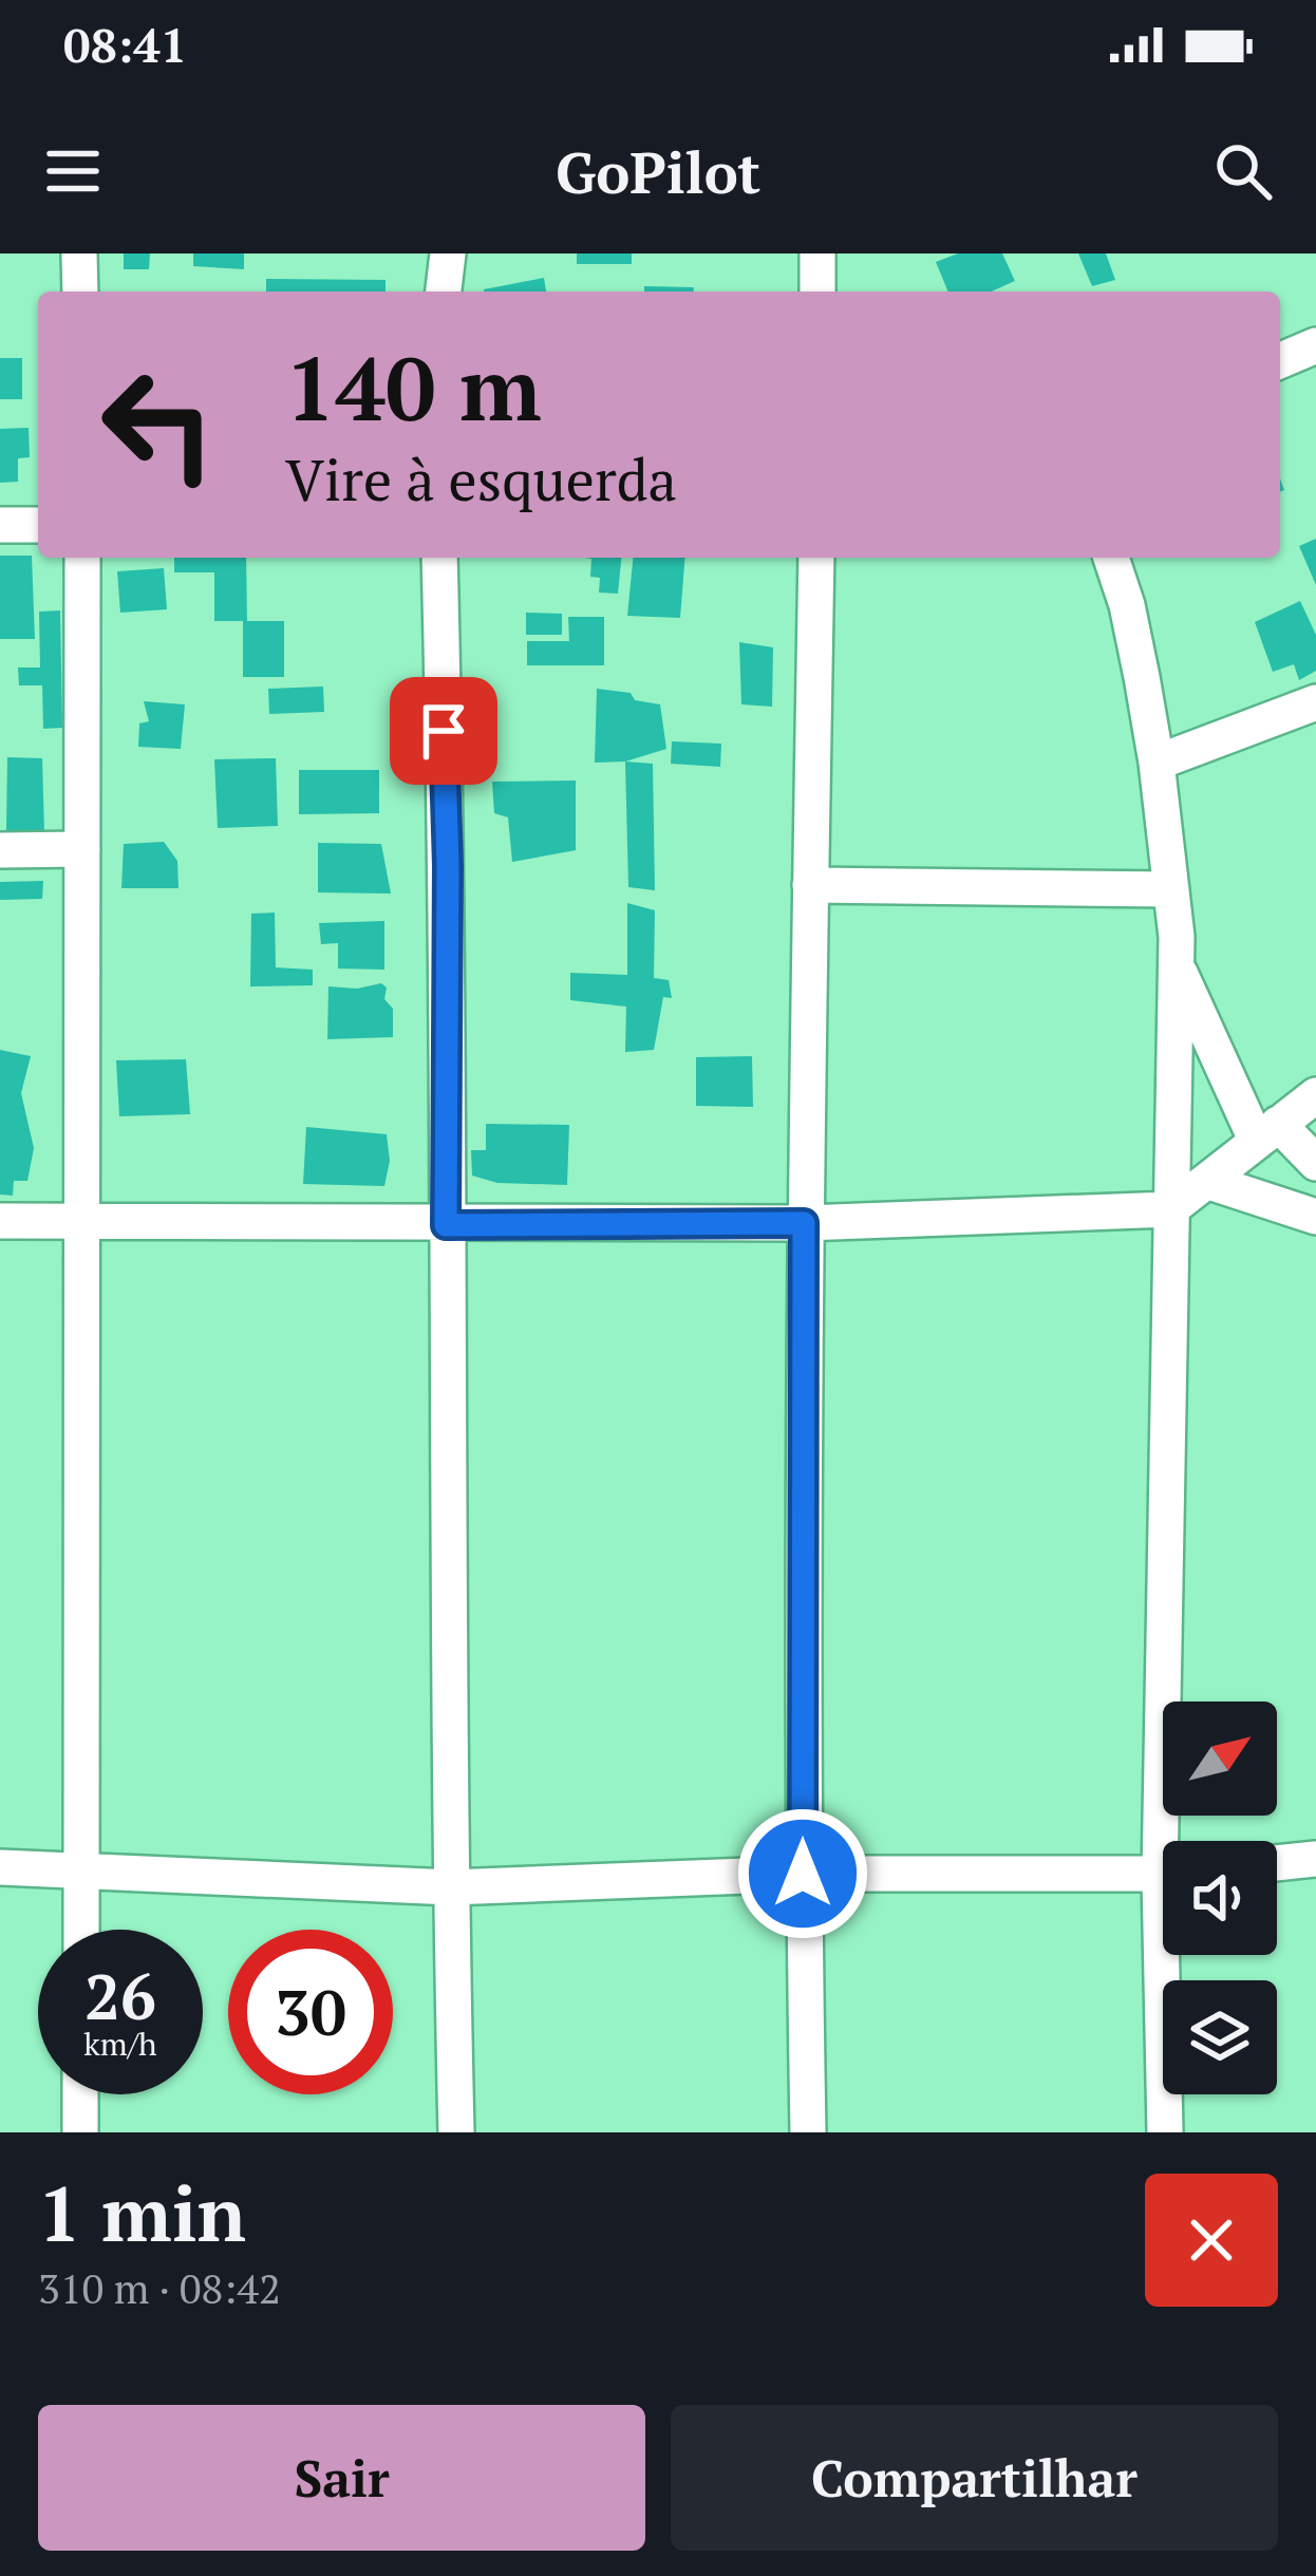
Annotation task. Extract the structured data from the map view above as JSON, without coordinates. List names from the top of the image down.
{
  "north": "top right",
  "page": {
    "status": "08:41",
    "header": "GoPilot",
    "turn": ["140 m", "Vire à esquerda"],
    "speed": "26 km/h",
    "limit": "30",
    "heading": ["1 min", "310 m · 08:42"],
    "buttons": ["Sair", "Compartilhar"]
  }
}
